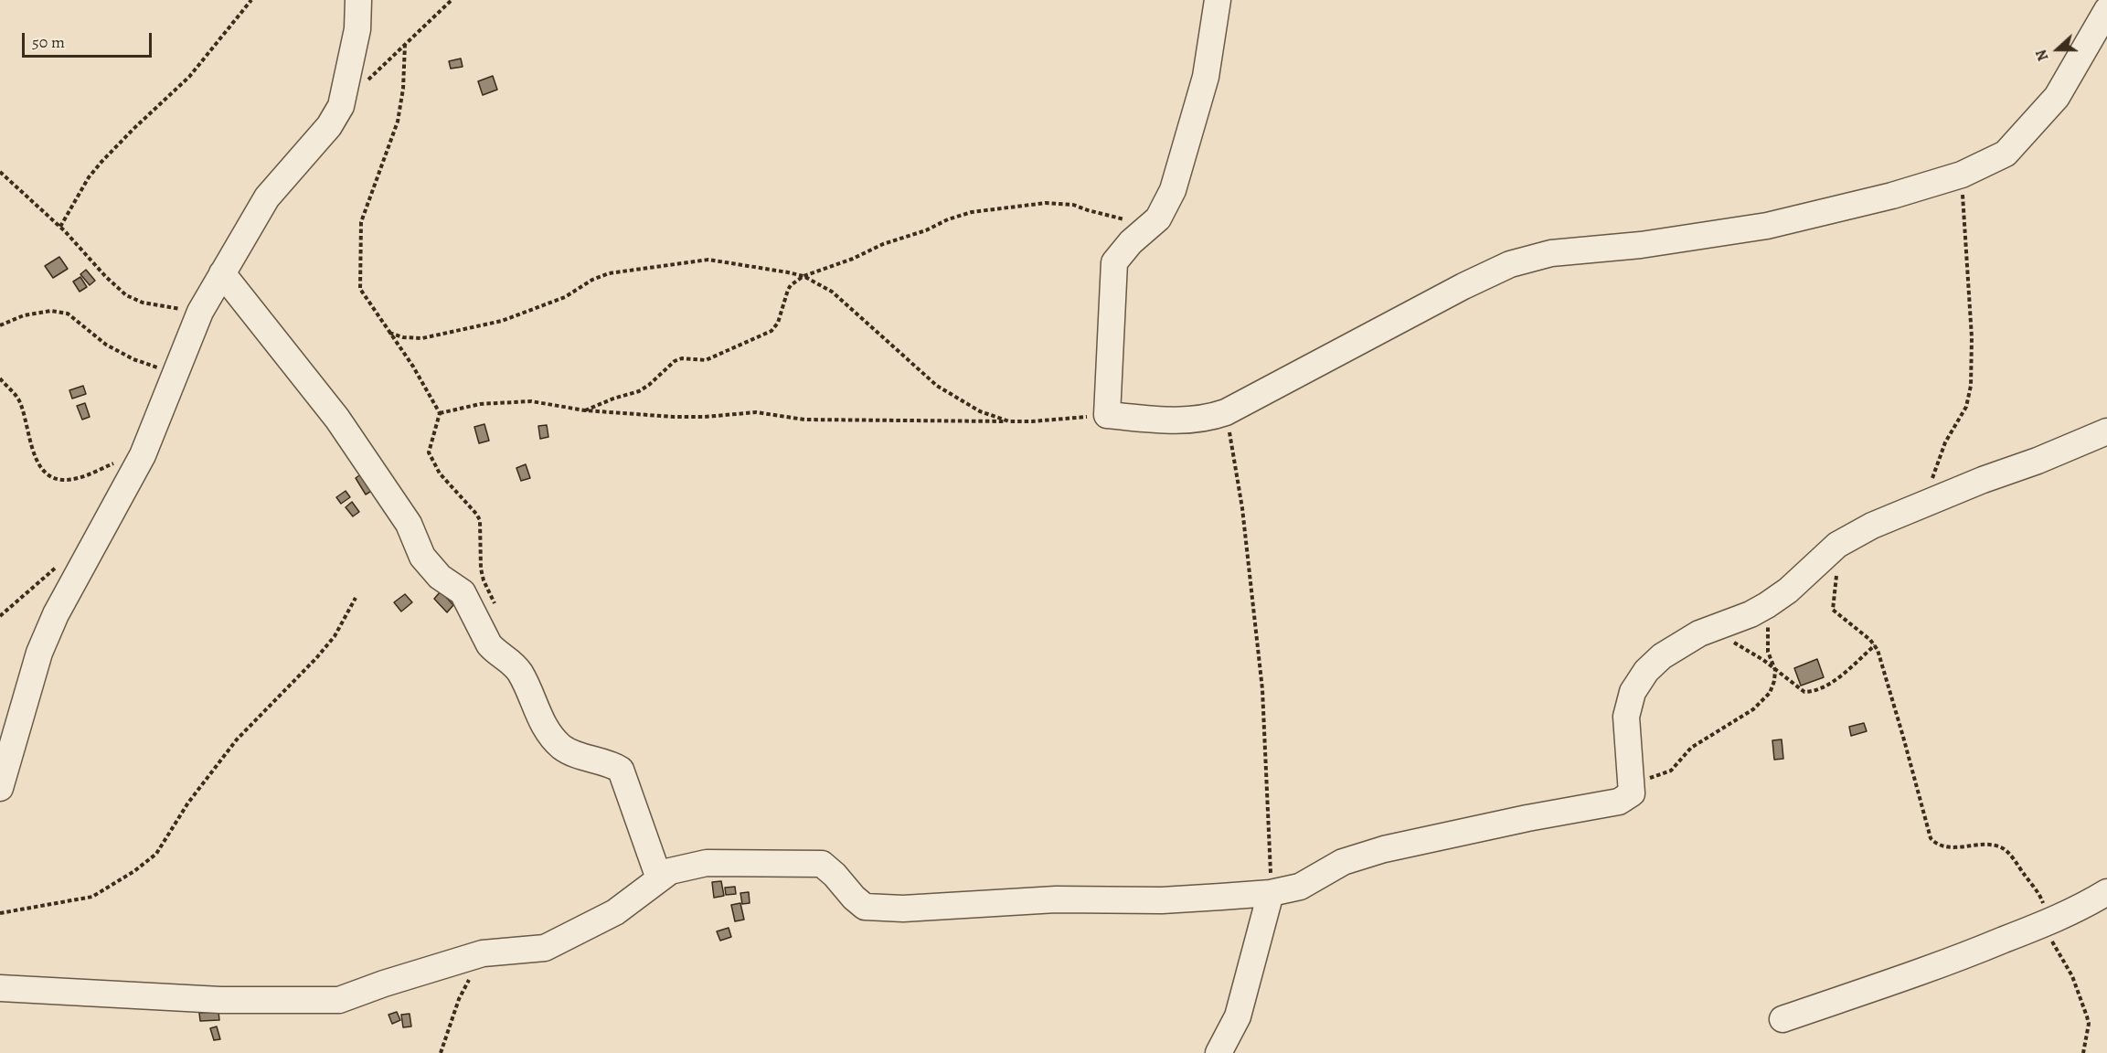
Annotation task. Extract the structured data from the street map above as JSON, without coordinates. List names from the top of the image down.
{
  "scale_bar": "50 m",
  "north": "left"
}
